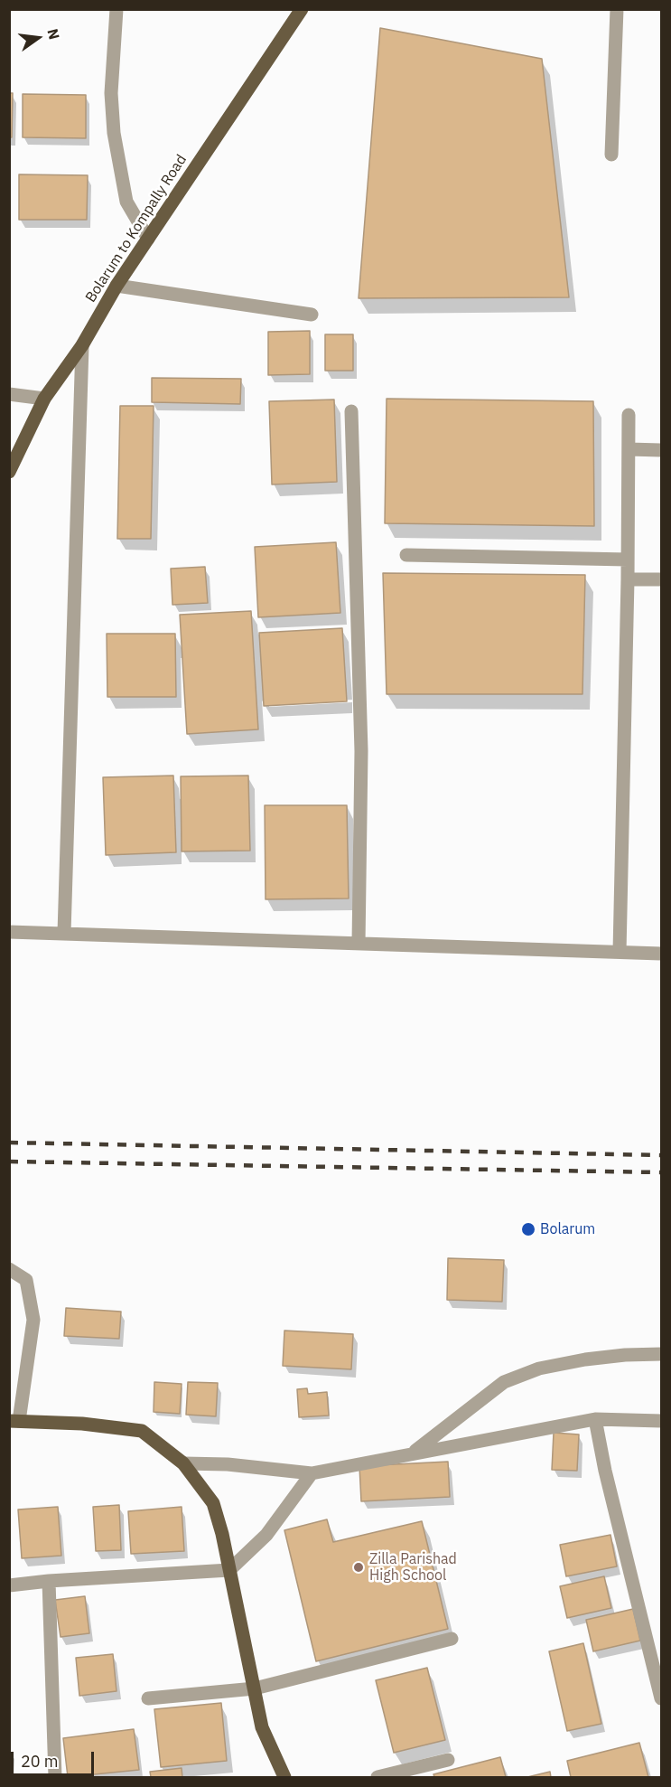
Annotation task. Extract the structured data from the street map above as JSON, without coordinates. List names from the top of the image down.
{
  "streets": {
    "main road": ["Bolarum to Kompally Road"]
  },
  "places": ["Bolarum", "Zilla Parishad High School"],
  "scale_bar": "20 m",
  "north": "right"
}
